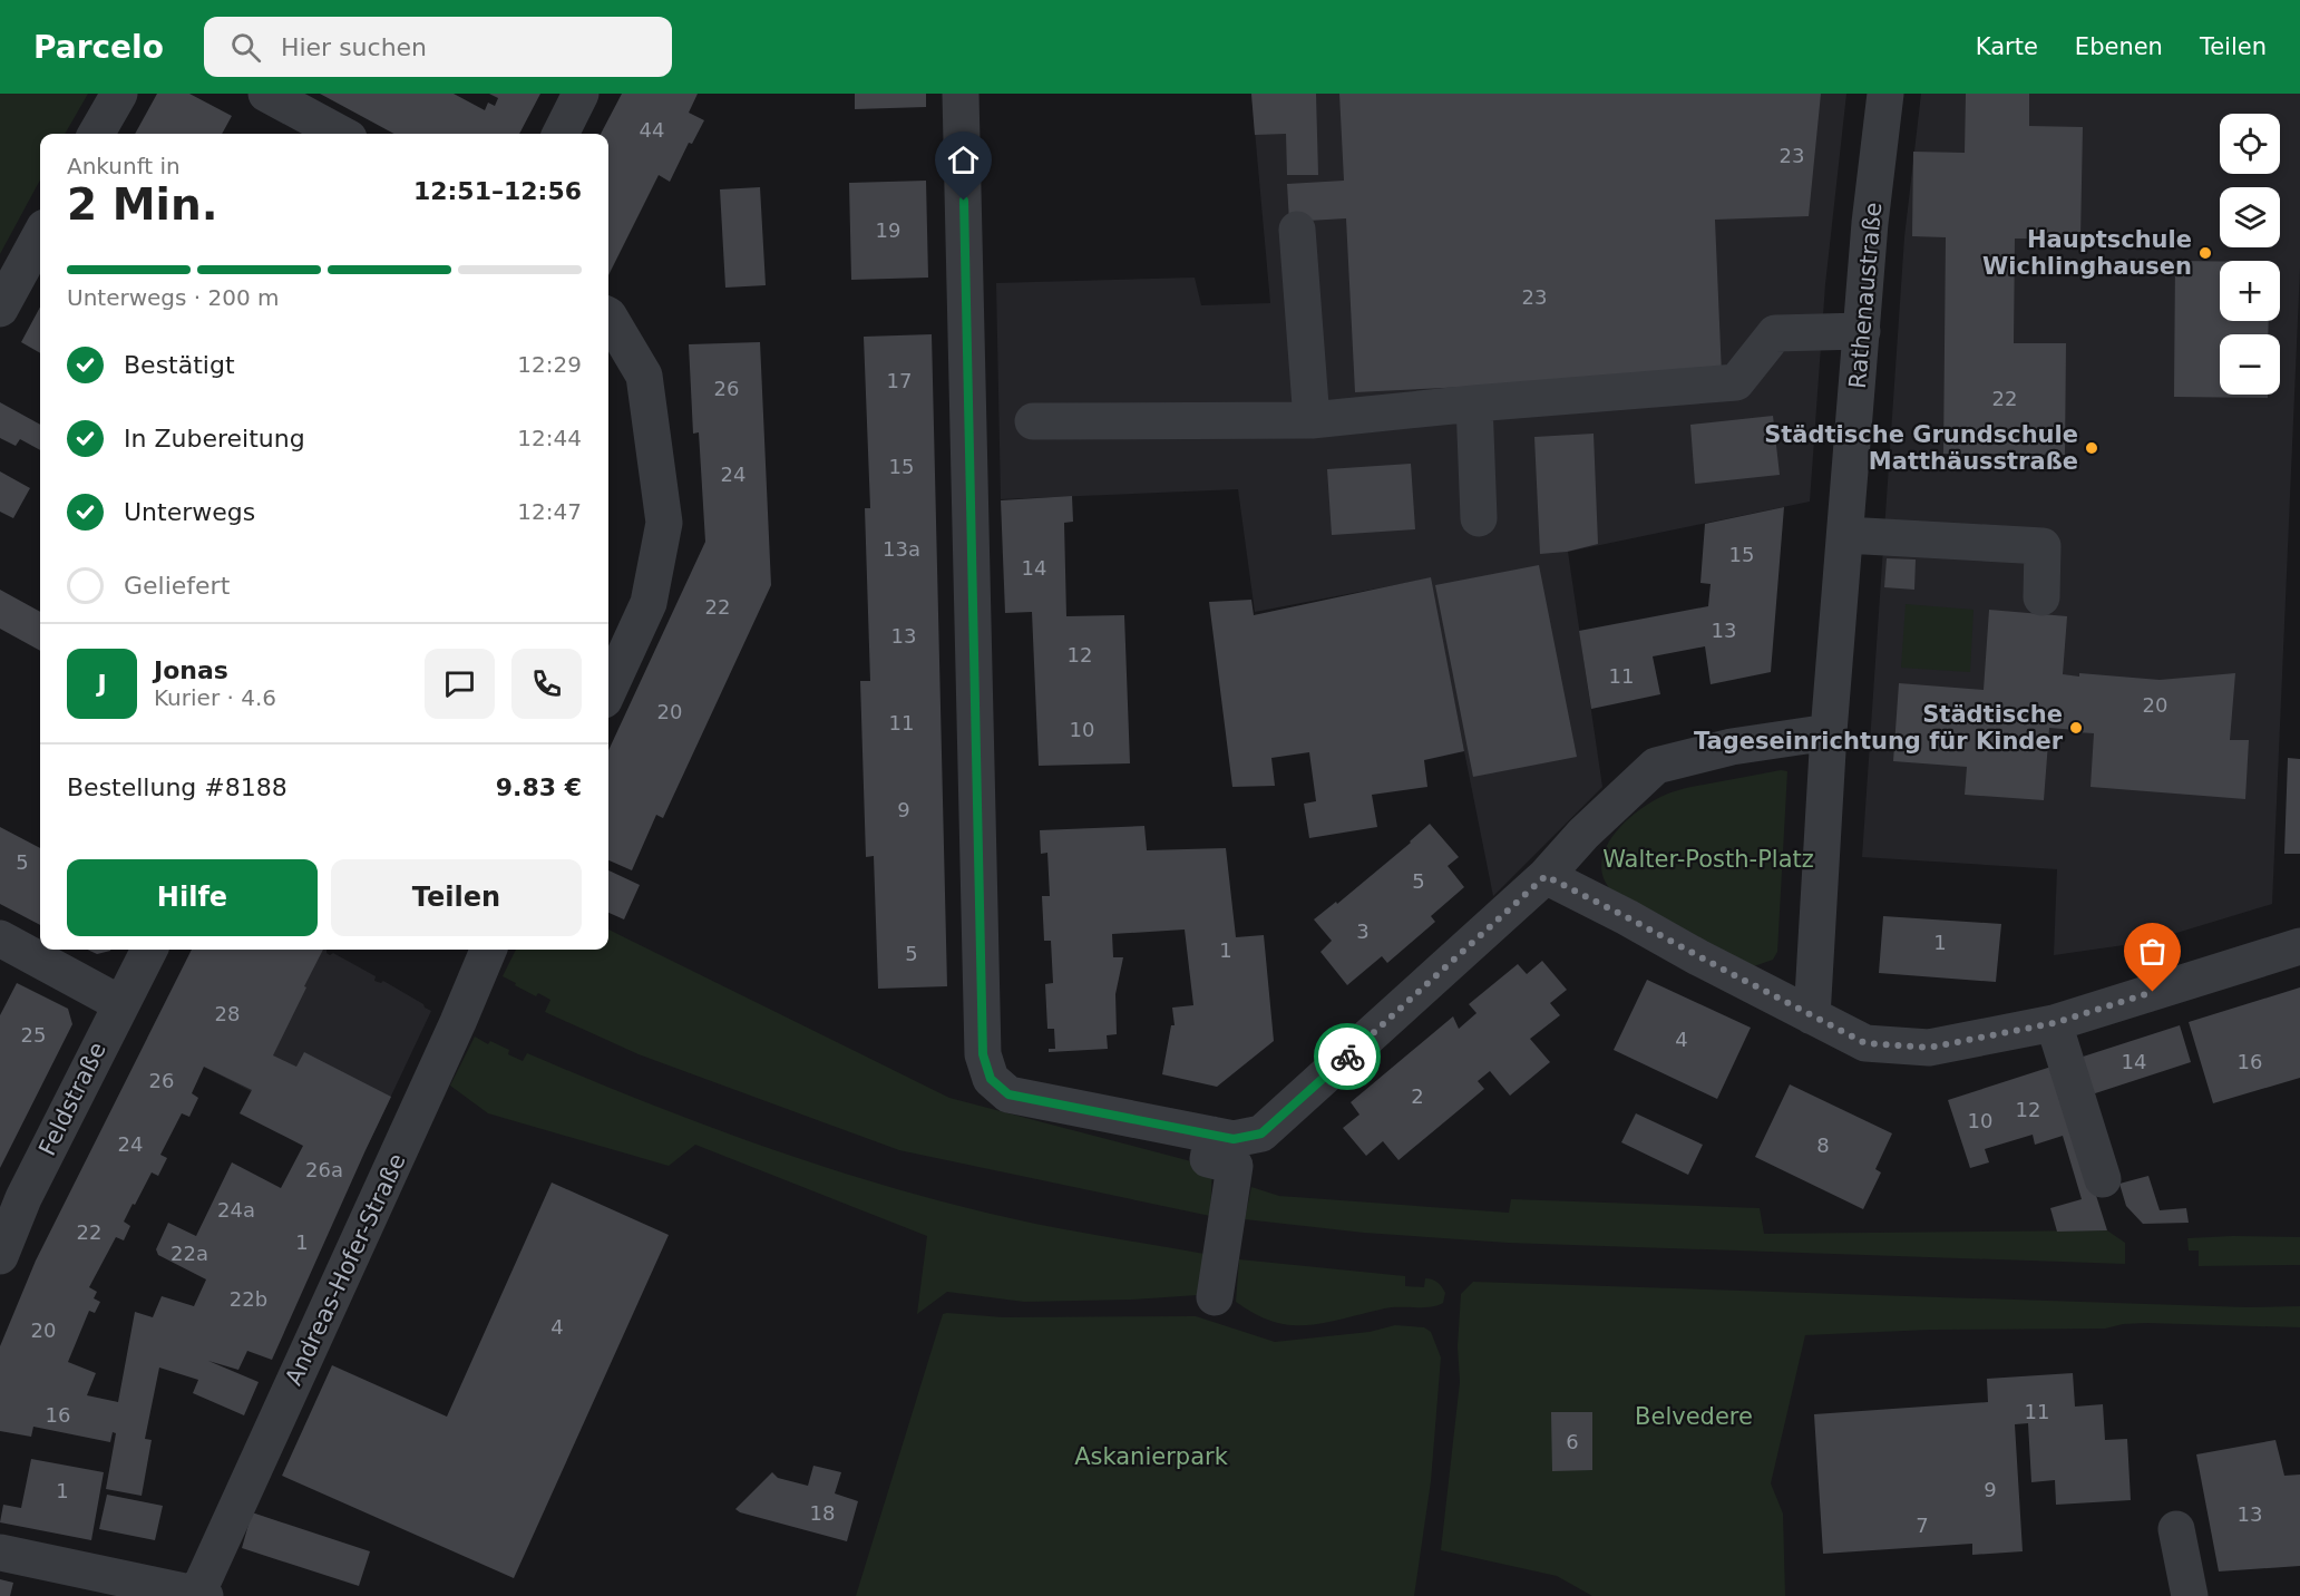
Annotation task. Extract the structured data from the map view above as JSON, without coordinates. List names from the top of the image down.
{
  "streets": {
    "street": ["Rathenaustraße", "Feldstraße", "Andreas-Hofer-Straße"]
  },
  "parks": ["Walter-Posth-Platz", "Belvedere", "Askanierpark"],
  "places": ["Hauptschule Wichlinghausen", "Städtische Grundschule Matthäusstraße", "Städtische Tageseinrichtung für Kinder"],
  "house_numbers": [
    "44",
    "23",
    "19",
    "23",
    "17",
    "26",
    "22",
    "15",
    "24",
    "13a",
    "15",
    "14",
    "22",
    "13",
    "13",
    "12",
    "11",
    "20",
    "20",
    "11",
    "10",
    "9",
    "5",
    "5",
    "3",
    "1",
    "1",
    "5",
    "28",
    "25",
    "4",
    "14",
    "16",
    "26",
    "2",
    "12",
    "10",
    "24",
    "8",
    "26a",
    "24a",
    "22",
    "1",
    "22a",
    "22b",
    "4",
    "20",
    "11",
    "16",
    "6",
    "9",
    "1",
    "18",
    "13",
    "7"
  ],
  "page": {
    "header": "Parcelo",
    "search": "Hier suchen",
    "nav": ["Karte", "Ebenen", "Teilen"],
    "map_buttons": ["+", "−"],
    "heading": ["2 Min.", "Ankunft in", "12:51–12:56"],
    "panel": [
      "Jonas",
      "Kurier · 4.6",
      "Bestellung #8188",
      "9.83 €"
    ],
    "bar": "Unterwegs · 200 m",
    "list": [
      ["Bestätigt", "12:29"],
      ["In Zubereitung", "12:44"],
      ["Unterwegs", "12:47"],
      "Geliefert"
    ],
    "round": "J",
    "buttons": ["Hilfe", "Teilen"]
  }
}
